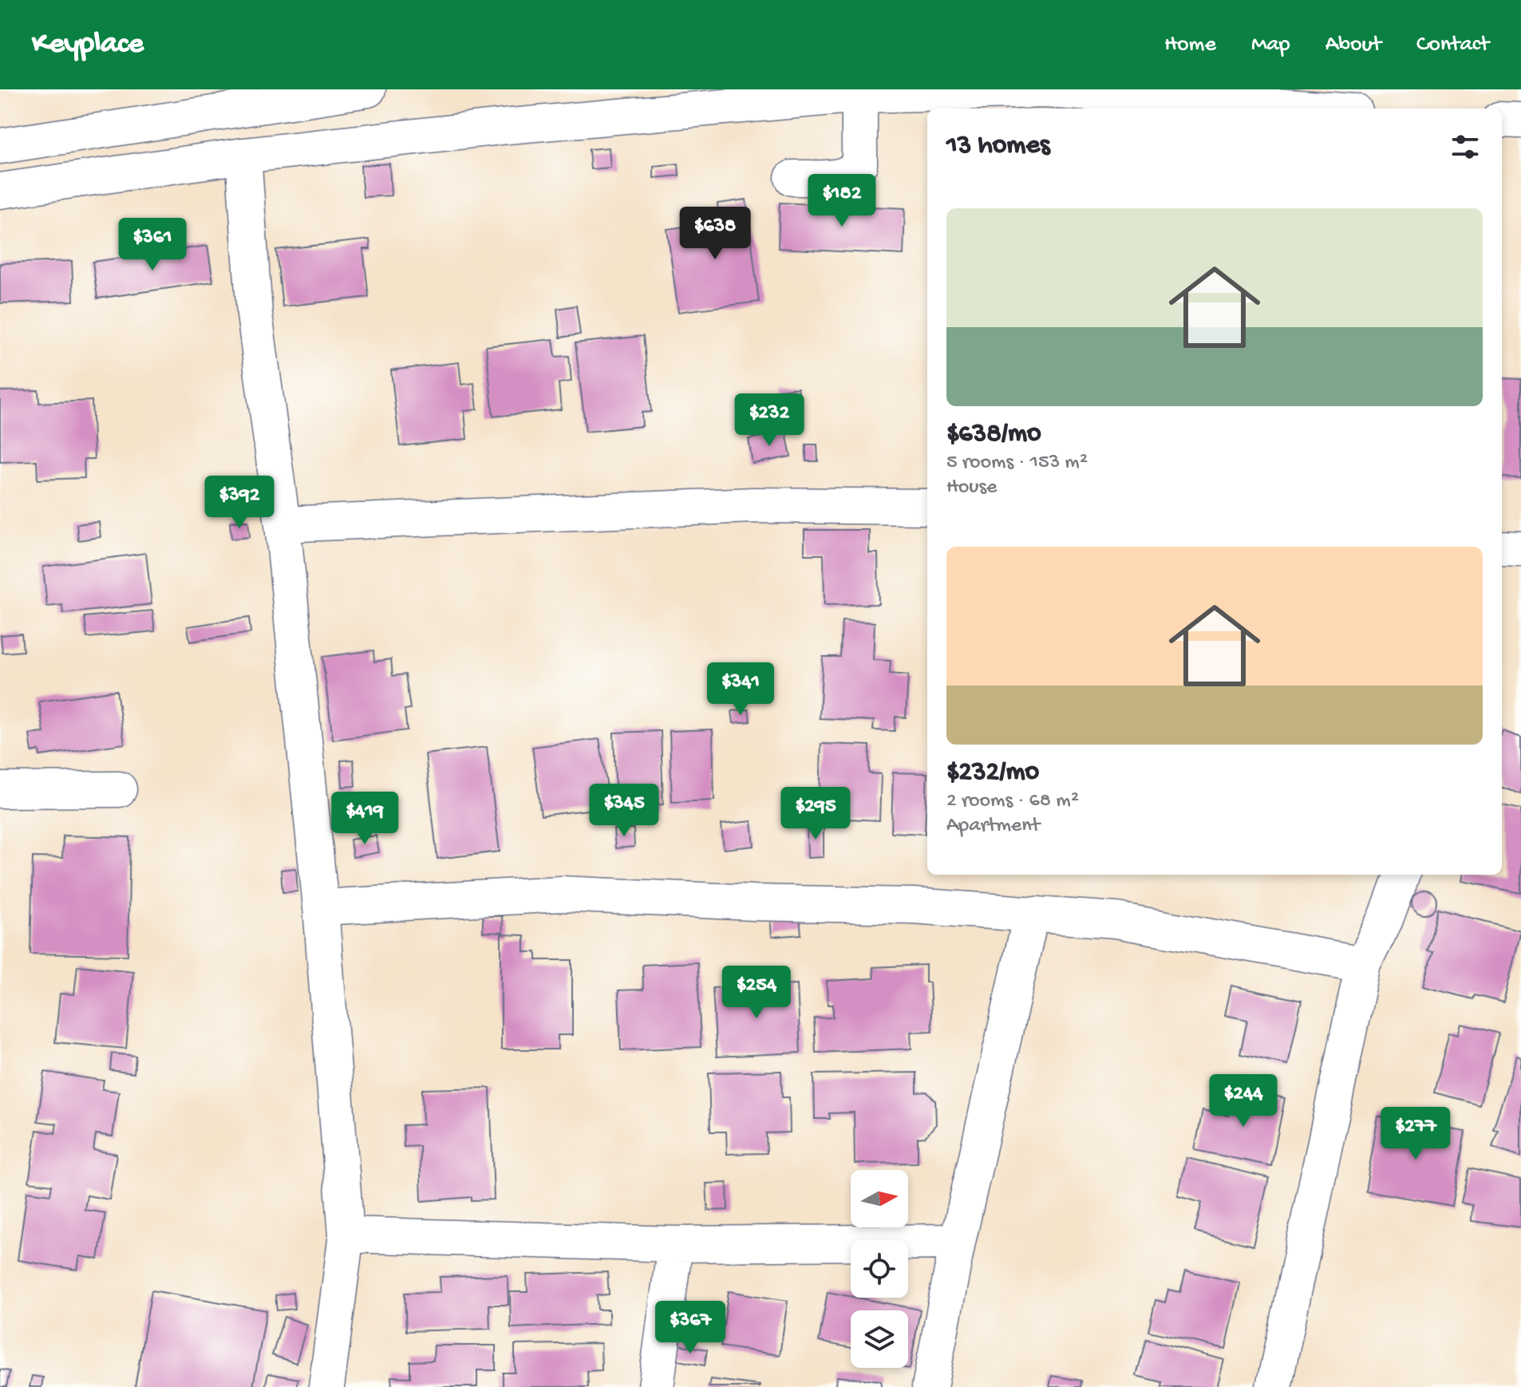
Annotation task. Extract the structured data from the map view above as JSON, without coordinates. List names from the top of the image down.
{
  "north": "right",
  "page": {
    "header": "Keyplace",
    "nav": [
      "Home",
      "Map",
      "About",
      "Contact"
    ],
    "heading": "13 homes",
    "price": [
      "$182",
      "$638",
      "$361",
      "$232",
      "$392",
      "$341",
      "$345",
      "$295",
      "$419",
      "$254",
      "$244",
      "$277",
      "$367"
    ],
    "list": [
      {
        "name": "$638/mo",
        "note": "5 rooms · 153 m² · House"
      },
      {
        "name": "$232/mo",
        "note": "2 rooms · 68 m² · Apartment"
      }
    ]
  }
}
